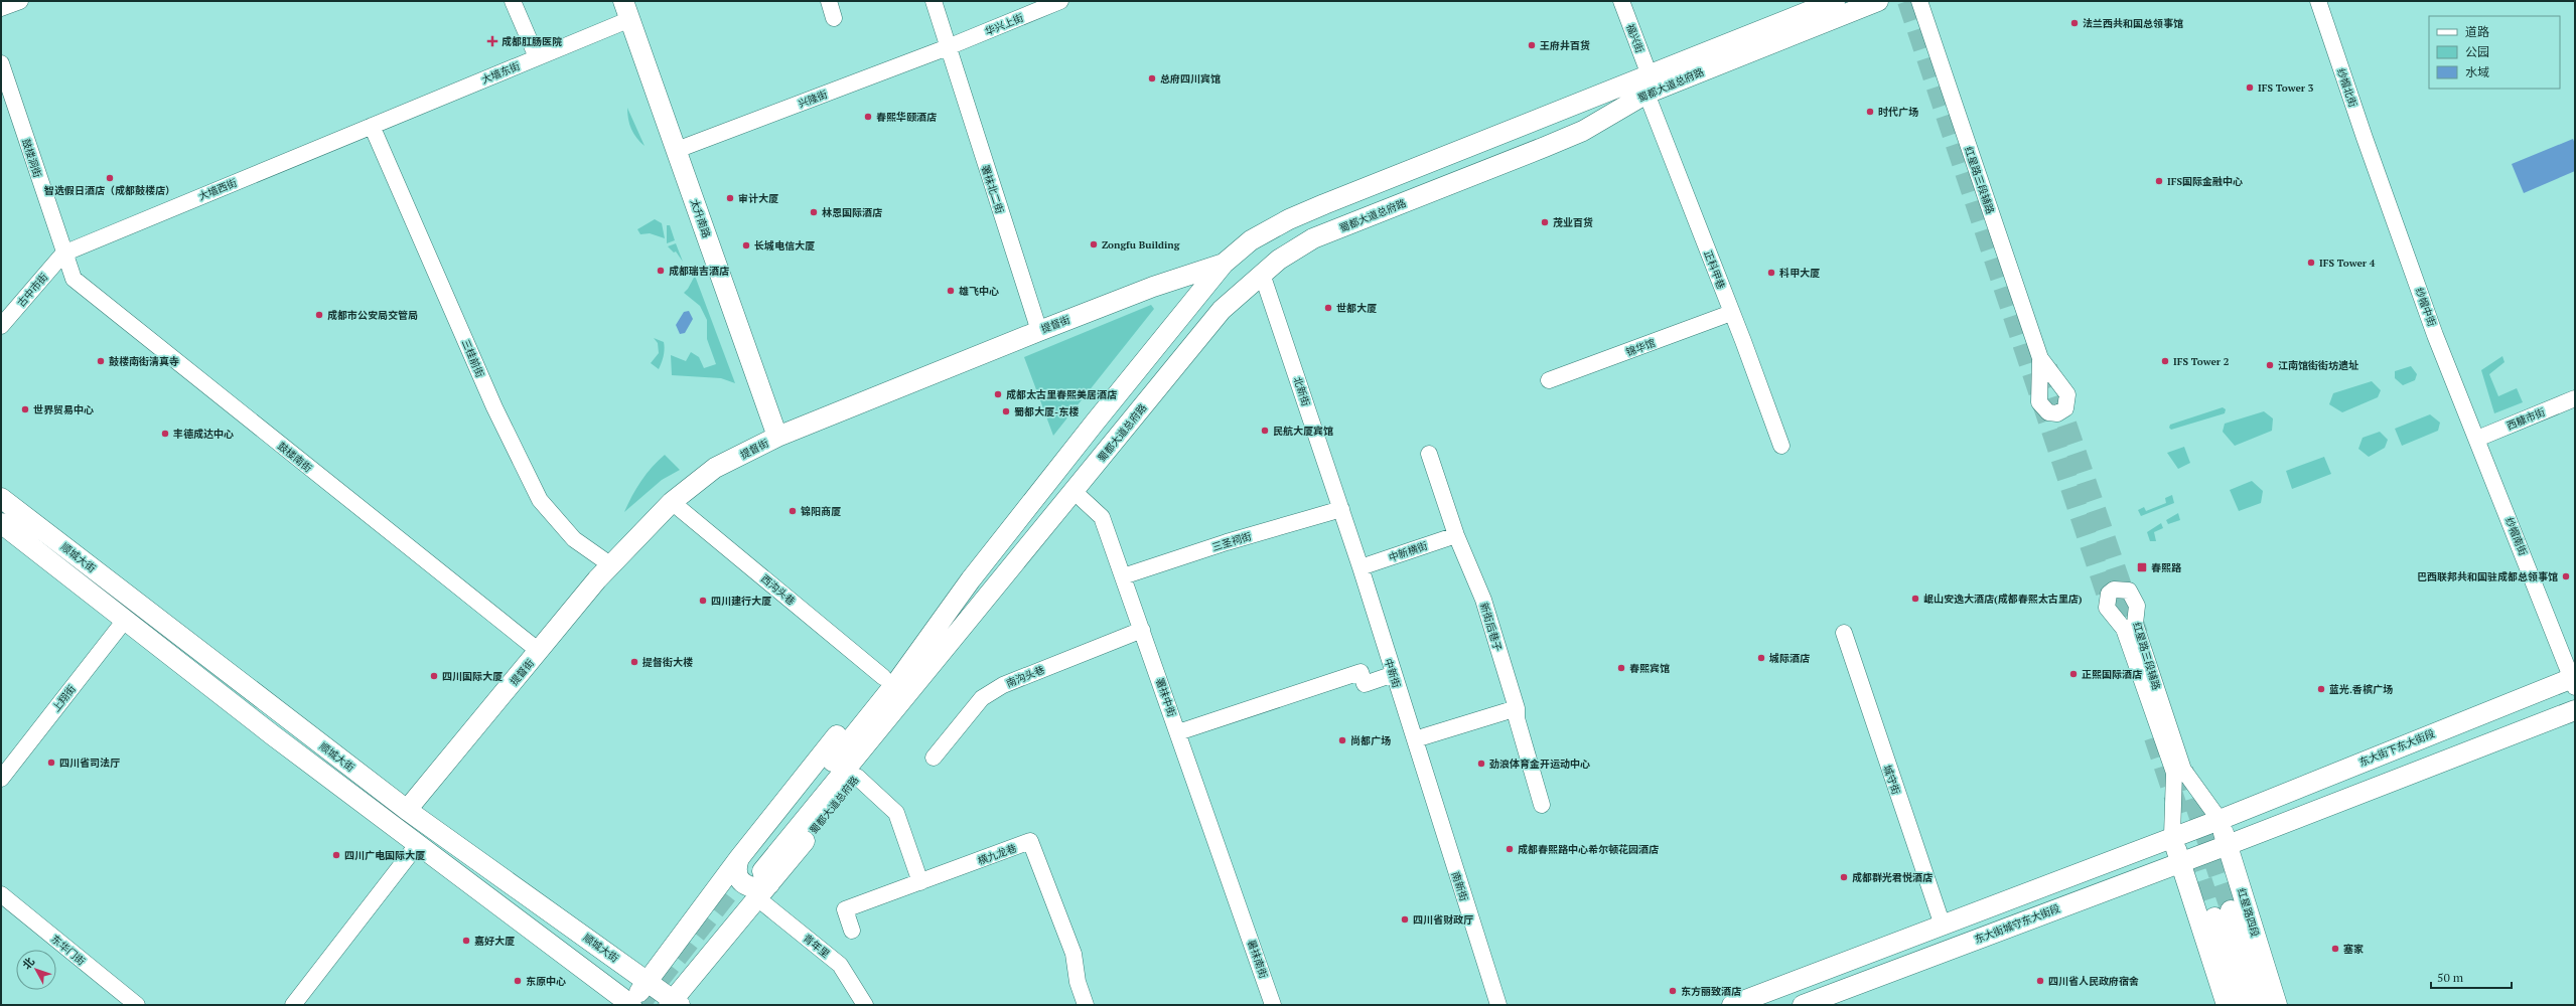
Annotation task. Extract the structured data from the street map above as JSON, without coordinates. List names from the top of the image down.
{
  "streets": {
    "main road": [
      "蜀都大道总府路",
      "太升南路",
      "提督街",
      "顺城大街",
      "东大街下东大街段",
      "红星路四段",
      "东大街城守东大街段"
    ],
    "street": [
      "华兴上街",
      "福兴街",
      "大墙东街",
      "纱帽北街",
      "兴隆街",
      "鼓楼洞街",
      "红星路三段辅路",
      "大墙西街",
      "署袜北二街",
      "正科甲巷",
      "古中市街",
      "纱帽中街",
      "锦华馆",
      "三桂前街",
      "北新街",
      "西糠市街",
      "鼓楼南街",
      "纱帽南街",
      "三圣祠街",
      "中新横街",
      "西沟头巷",
      "新街后巷子",
      "中新街",
      "南沟头巷",
      "署袜中街",
      "上翔街",
      "城守街",
      "横九龙巷",
      "南新街",
      "青年里",
      "东华门街",
      "暑袜南街"
    ]
  },
  "crossings": [
    ["华兴上街", "兴隆街"],
    ["华兴上街", "署袜北二街"],
    ["福兴街", "蜀都大道总府路"],
    ["福兴街", "正科甲巷"],
    ["大墙东街", "大墙西街"],
    ["大墙东街", "太升南路"],
    ["大墙东街", "三桂前街"],
    ["蜀都大道总府路", "正科甲巷"],
    ["蜀都大道总府路", "提督街"],
    ["蜀都大道总府路", "北新街"],
    ["蜀都大道总府路", "顺城大街"],
    ["蜀都大道总府路", "西沟头巷"],
    ["蜀都大道总府路", "署袜中街"],
    ["蜀都大道总府路", "青年里"],
    ["纱帽北街", "纱帽中街"],
    ["兴隆街", "署袜北二街"],
    ["兴隆街", "太升南路"],
    ["鼓楼洞街", "大墙西街"],
    ["鼓楼洞街", "古中市街"],
    ["鼓楼洞街", "鼓楼南街"],
    ["红星路三段辅路", "东大街下东大街段"],
    ["红星路三段辅路", "红星路四段"],
    ["大墙西街", "古中市街"],
    ["大墙西街", "三桂前街"],
    ["大墙西街", "鼓楼南街"],
    ["署袜北二街", "提督街"],
    ["太升南路", "提督街"],
    ["正科甲巷", "锦华馆"],
    ["古中市街", "鼓楼南街"],
    ["纱帽中街", "西糠市街"],
    ["纱帽中街", "纱帽南街"],
    ["提督街", "三桂前街"],
    ["提督街", "鼓楼南街"],
    ["提督街", "顺城大街"],
    ["提督街", "西沟头巷"],
    ["北新街", "三圣祠街"],
    ["北新街", "中新街"],
    ["西糠市街", "纱帽南街"],
    ["纱帽南街", "东大街下东大街段"],
    ["三圣祠街", "中新街"],
    ["三圣祠街", "署袜中街"],
    ["中新横街", "新街后巷子"],
    ["中新横街", "中新街"],
    ["顺城大街", "上翔街"],
    ["中新街", "南新街"],
    ["南沟头巷", "署袜中街"],
    ["署袜中街", "暑袜南街"],
    ["东大街下东大街段", "红星路四段"],
    ["红星路四段", "东大街城守东大街段"]
  ],
  "places": {
    "other": [
      "法兰西共和国总领事馆",
      "王府井百货",
      "总府四川宾馆",
      "IFS Tower 3",
      "时代广场",
      "春熙华颐酒店",
      "智选假日酒店（成都鼓楼店）",
      "IFS国际金融中心",
      "审计大厦",
      "林恩国际酒店",
      "茂业百货",
      "Zongfu Building",
      "长城电信大厦",
      "IFS Tower 4",
      "成都瑞吉酒店",
      "科甲大厦",
      "雄飞中心",
      "世都大厦",
      "成都市公安局交管局",
      "鼓楼南街清真寺",
      "IFS Tower 2",
      "江南馆街街坊遗址",
      "成都太古里春熙美居酒店",
      "世界贸易中心",
      "蜀都大厦-东楼",
      "民航大厦宾馆",
      "丰德成达中心",
      "锦阳商厦",
      "巴西联邦共和国驻成都总领事馆",
      "岷山安逸大酒店(成都春熙太古里店)",
      "四川建行大厦",
      "城际酒店",
      "提督街大楼",
      "春熙宾馆",
      "正熙国际酒店",
      "四川国际大厦",
      "蓝光.香槟广场",
      "尚都广场",
      "四川省司法厅",
      "劲浪体育金开运动中心",
      "成都春熙路中心希尔顿花园酒店",
      "四川广电国际大厦",
      "成都群光君悦酒店",
      "四川省财政厅",
      "嘉好大厦",
      "塞家",
      "东原中心",
      "四川省人民政府宿舍",
      "东方丽致酒店"
    ],
    "health": ["成都肛肠医院"],
    "transit": ["春熙路"]
  },
  "legend": ["道路", "公园", "水域"],
  "scale_bar": "50 m",
  "north": "top left"
}
